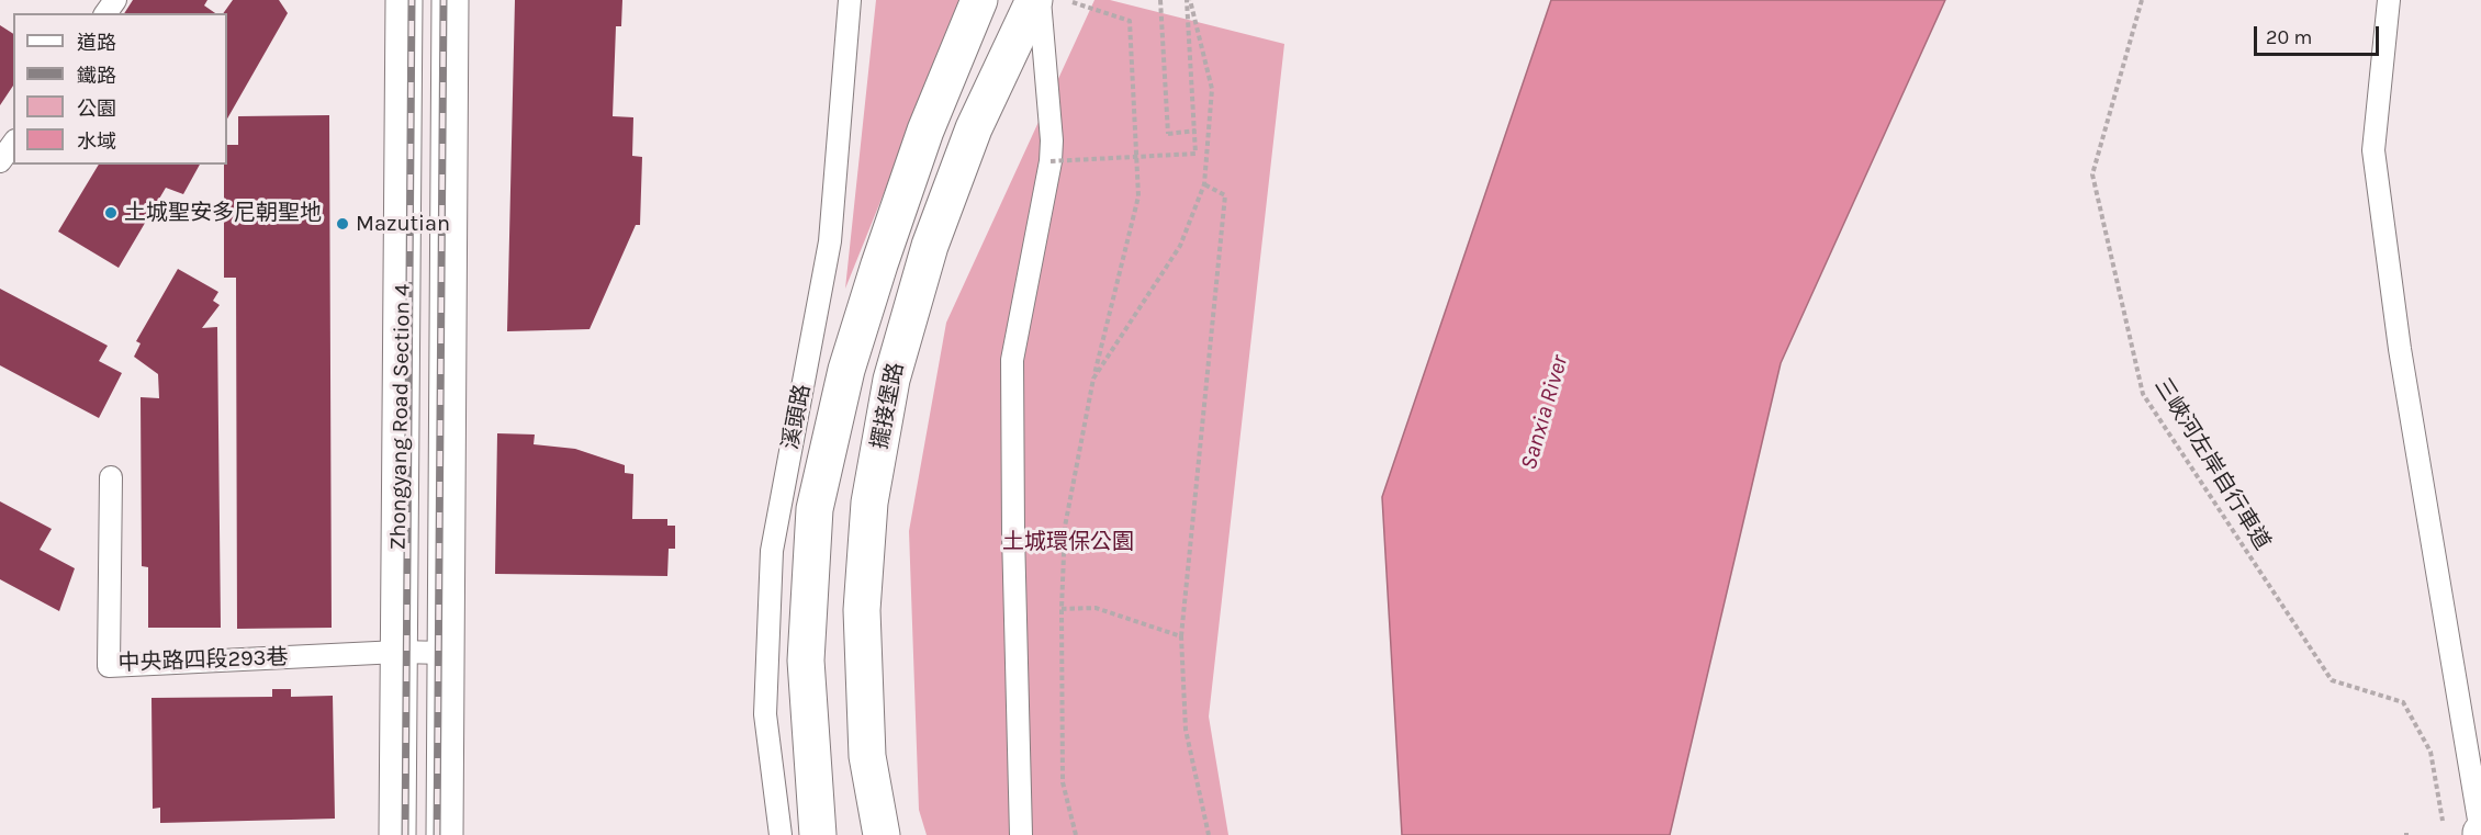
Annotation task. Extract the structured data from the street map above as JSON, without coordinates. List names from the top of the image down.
{
  "streets": {
    "street": ["擺接堡路", "Zhongyang Road Section 4"],
    "lane": ["溪頭路", "中央路四段293巷"],
    "path": ["三峽河左岸自行車道"]
  },
  "crossings": [
    ["Zhongyang Road Section 4", "中央路四段293巷"]
  ],
  "water": ["Sanxia River"],
  "parks": ["土城環保公園"],
  "places": ["土城聖安多尼朝聖地", "Mazutian"],
  "legend": [
    "道路",
    "鐵路",
    "公園",
    "水域"
  ],
  "scale_bar": "20 m"
}
